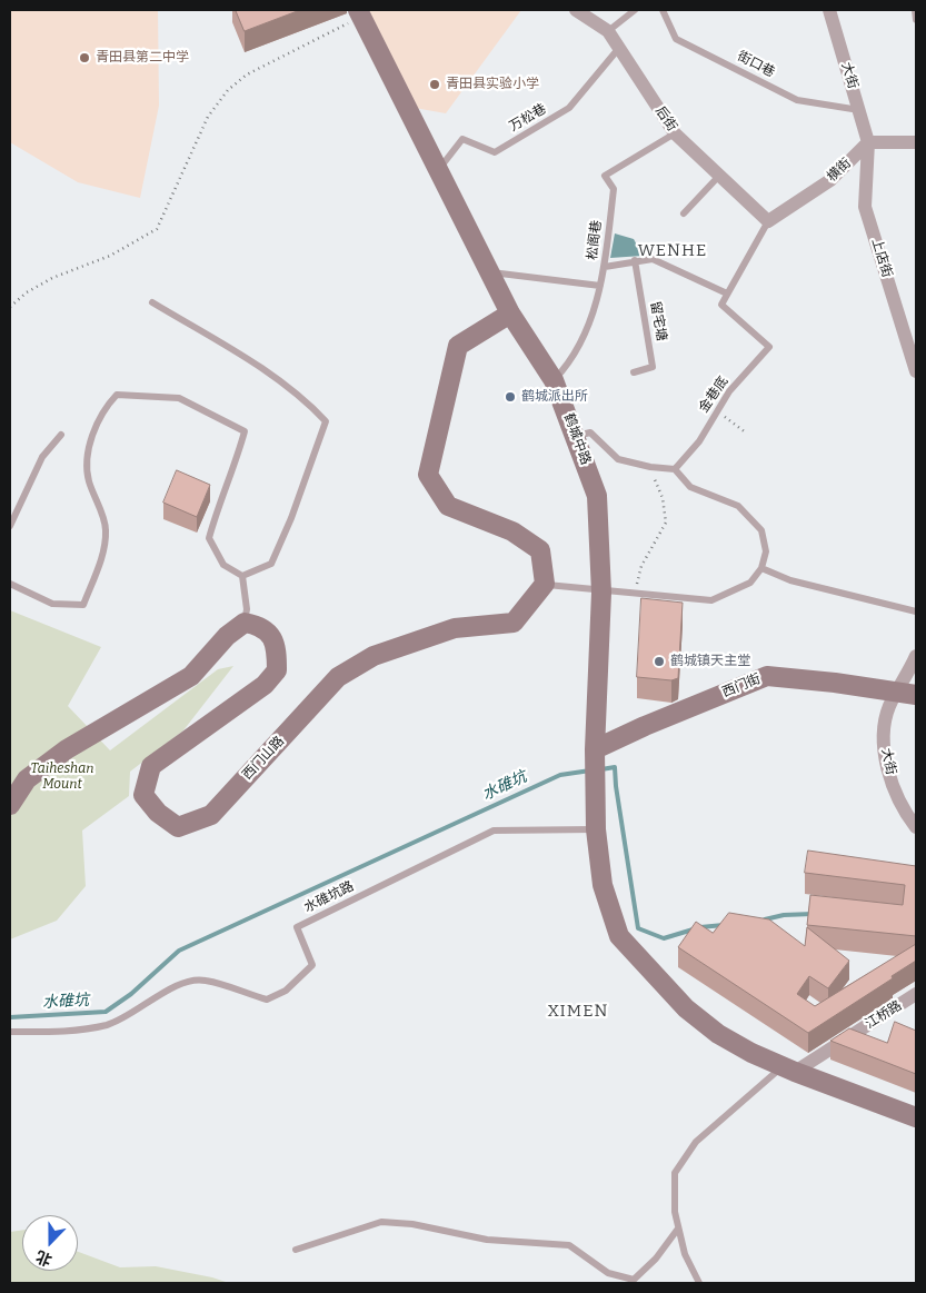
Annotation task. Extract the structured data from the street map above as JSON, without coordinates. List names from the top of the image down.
{
  "streets": {
    "street": [
      "大街",
      "后街",
      "横街",
      "上店街",
      "鹤城中路",
      "西门街",
      "西门山路",
      "江桥路"
    ],
    "lane": [
      "街口巷",
      "万松巷",
      "松阁巷",
      "留宅塘",
      "金巷底",
      "水碓坑路"
    ]
  },
  "crossings": [
    ["街口巷", "大街"],
    ["大街", "横街"],
    ["大街", "上店街"],
    ["大街", "西门街"],
    ["万松巷", "后街"],
    ["万松巷", "鹤城中路"],
    ["后街", "横街"],
    ["后街", "松阁巷"],
    ["横街", "上店街"],
    ["松阁巷", "鹤城中路"],
    ["鹤城中路", "西门街"],
    ["鹤城中路", "水碓坑路"],
    ["鹤城中路", "江桥路"]
  ],
  "districts": ["WENHE", "XIMEN"],
  "water": ["水碓坑"],
  "parks": ["Taiheshan Mount"],
  "places": [
    "青田县第二中学",
    "青田县实验小学",
    "鹤城派出所",
    "鹤城镇天主堂"
  ],
  "north": "bottom"
}
